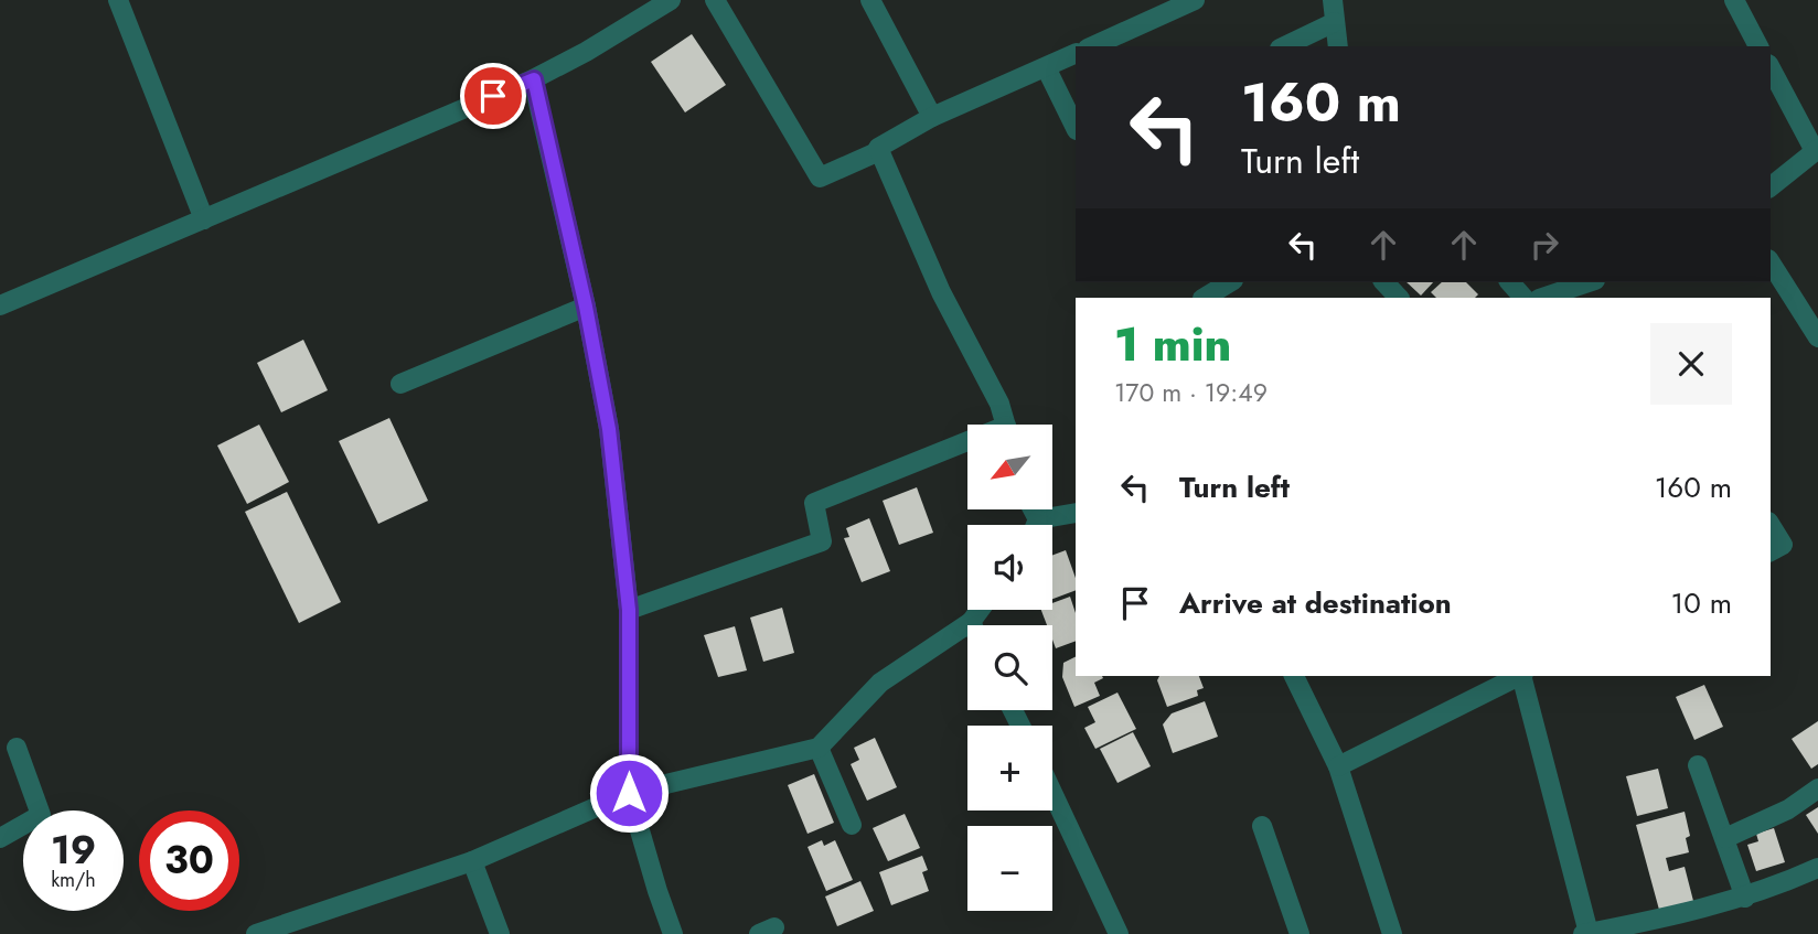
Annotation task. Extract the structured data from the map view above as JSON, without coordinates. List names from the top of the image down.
{
  "north": "bottom left",
  "page": {
    "turn": ["160 m", "Turn left"],
    "heading": ["1 min", "170 m · 19:49"],
    "map_buttons": ["+", "−"],
    "list": [
      {
        "name": "Turn left",
        "value": "160 m"
      },
      {
        "name": "Arrive at destination",
        "value": "10 m"
      }
    ],
    "speed": "19 km/h",
    "limit": "30"
  }
}
